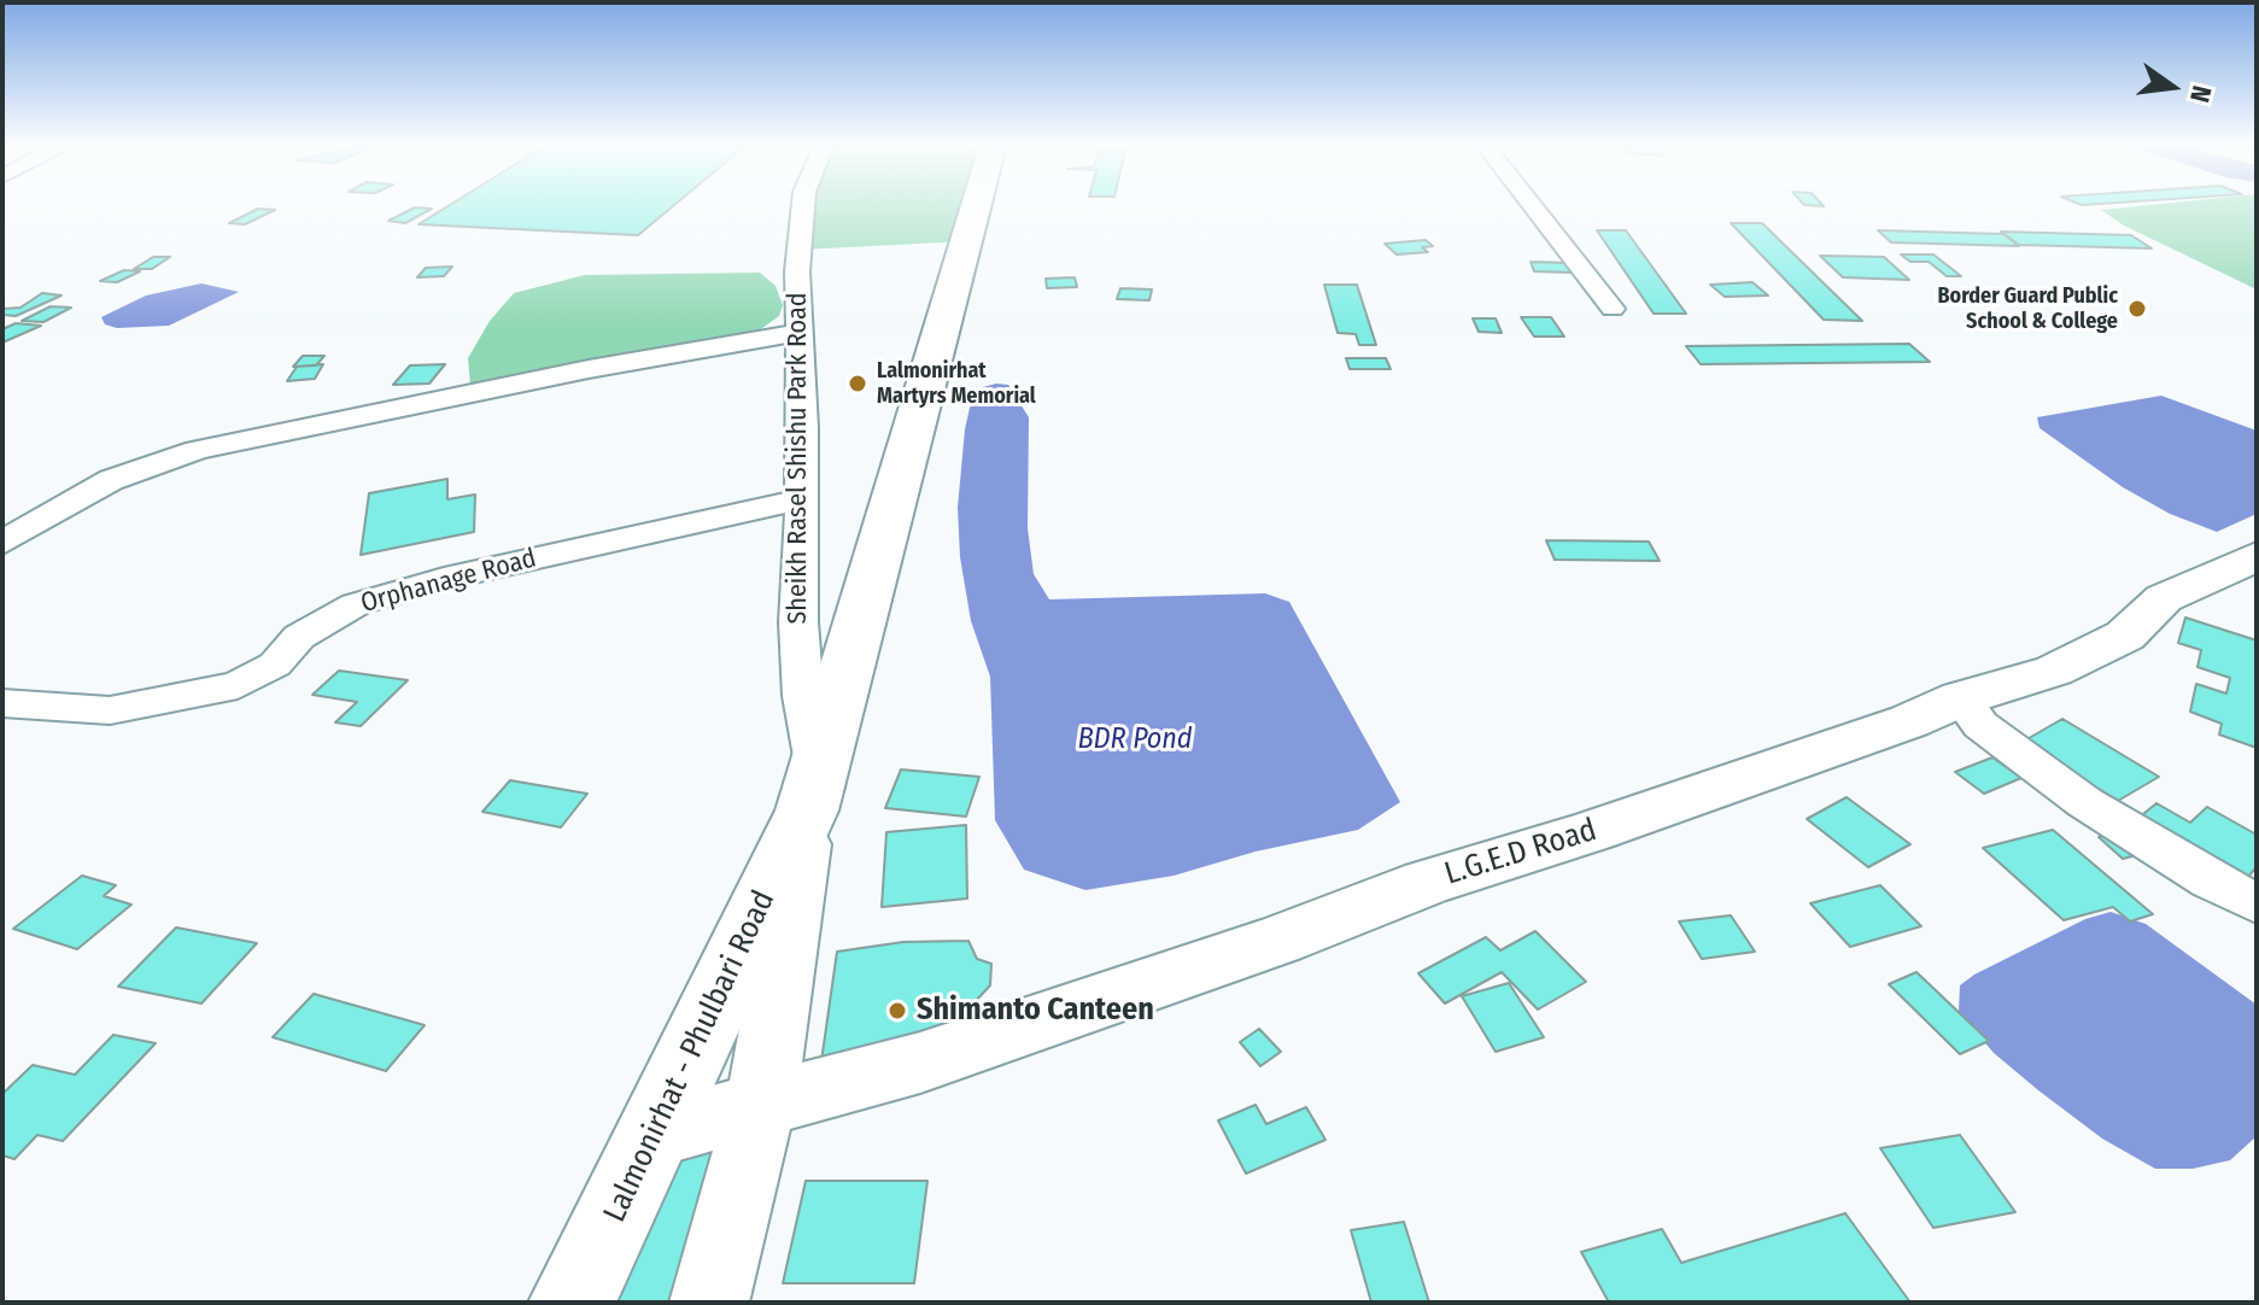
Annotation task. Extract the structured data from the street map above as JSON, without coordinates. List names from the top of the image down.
{
  "streets": {
    "highway": ["Lalmonirhat - Phulbari Road"],
    "main road": ["L.G.E.D Road"],
    "street": ["Sheikh Rasel Shishu Park Road", "Orphanage Road"]
  },
  "crossings": [
    ["Sheikh Rasel Shishu Park Road", "Orphanage Road"],
    ["Sheikh Rasel Shishu Park Road", "Lalmonirhat - Phulbari Road"],
    ["L.G.E.D Road", "Lalmonirhat - Phulbari Road"]
  ],
  "water": ["BDR Pond"],
  "places": ["Border Guard Public School & College", "Lalmonirhat Martyrs Memorial", "Shimanto Canteen"],
  "north": "right"
}
